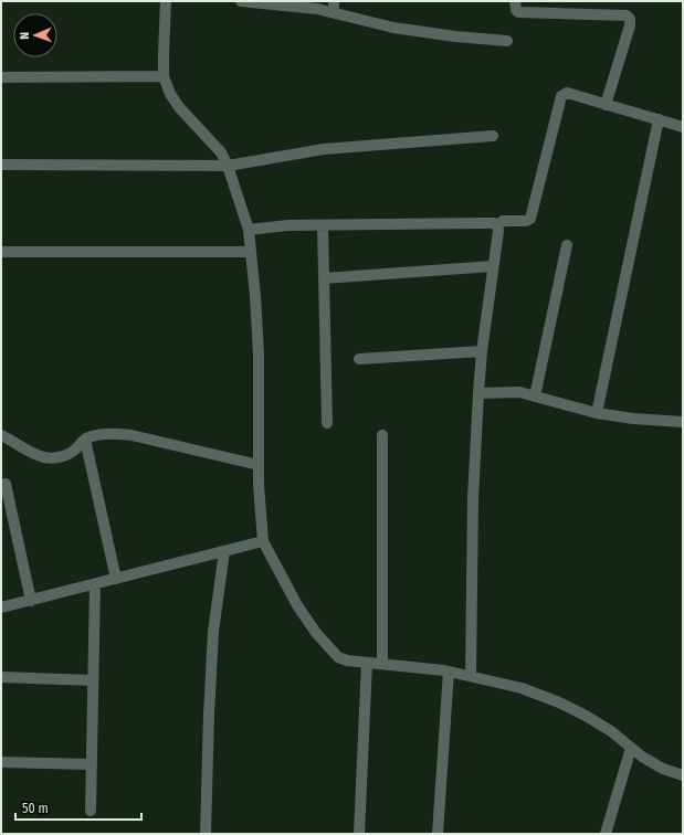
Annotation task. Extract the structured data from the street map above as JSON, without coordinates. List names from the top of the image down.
{
  "scale_bar": "50 m",
  "north": "left"
}
